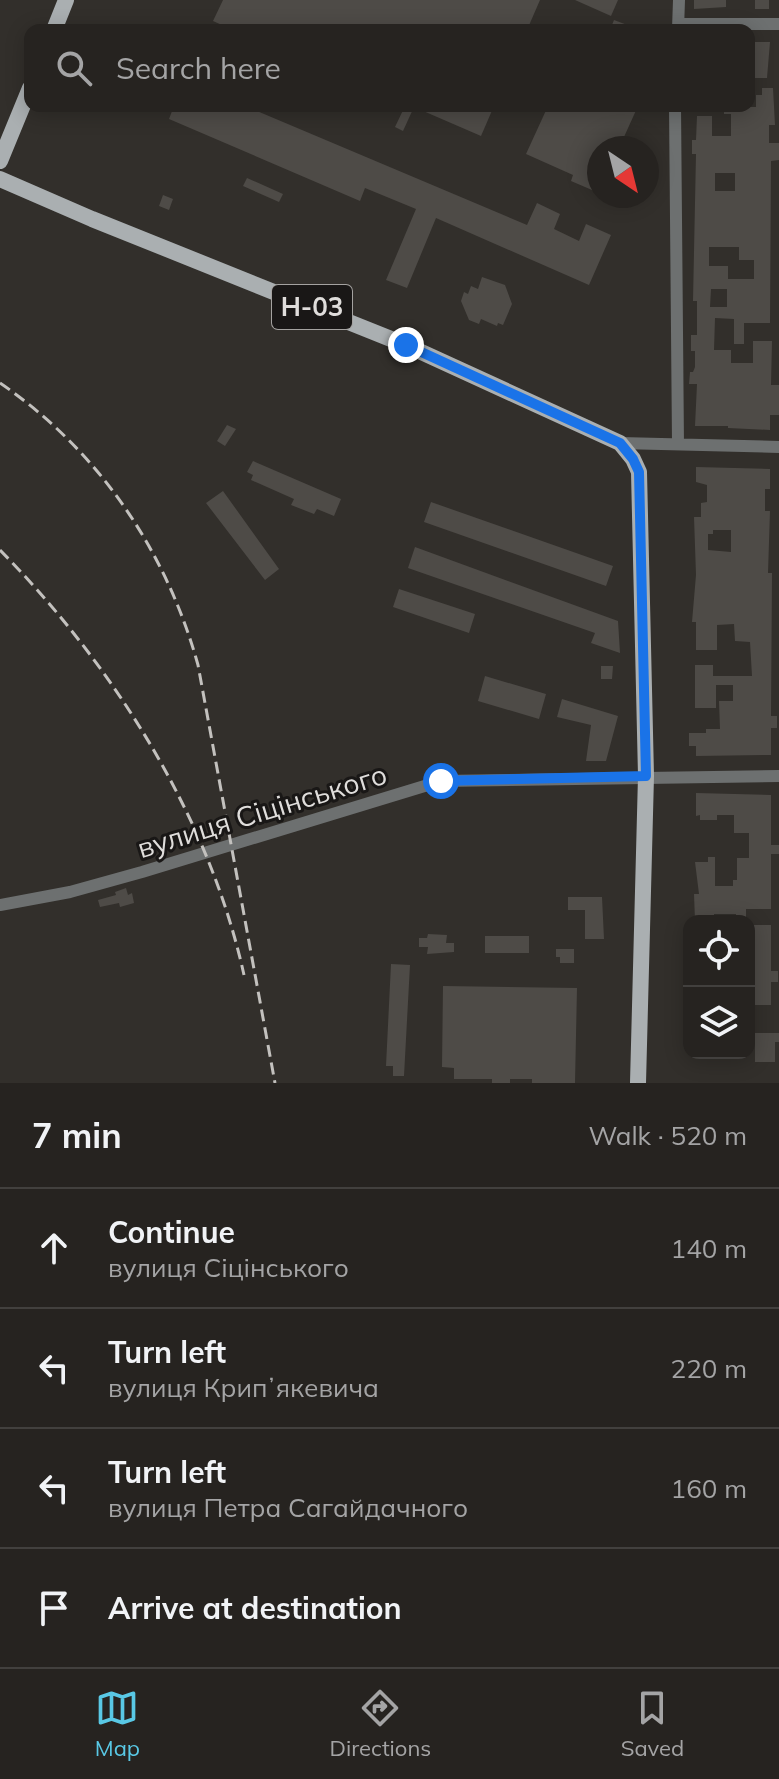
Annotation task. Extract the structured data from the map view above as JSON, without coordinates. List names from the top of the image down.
{
  "streets": {
    "main road": ["Н-03"],
    "street": ["вулиця Сіцінського"]
  },
  "north": "bottom right",
  "page": {
    "search": "Search here",
    "heading": ["7 min", "Walk · 520 m"],
    "list": [
      ["Continue", "вулиця Сіцінського", "140 m"],
      ["Turn left", "вулиця Крипʼякевича", "220 m"],
      ["Turn left", "вулиця Петра Сагайдачного", "160 m"],
      "Arrive at destination"
    ],
    "nav": ["Map", "Directions", "Saved"]
  }
}
